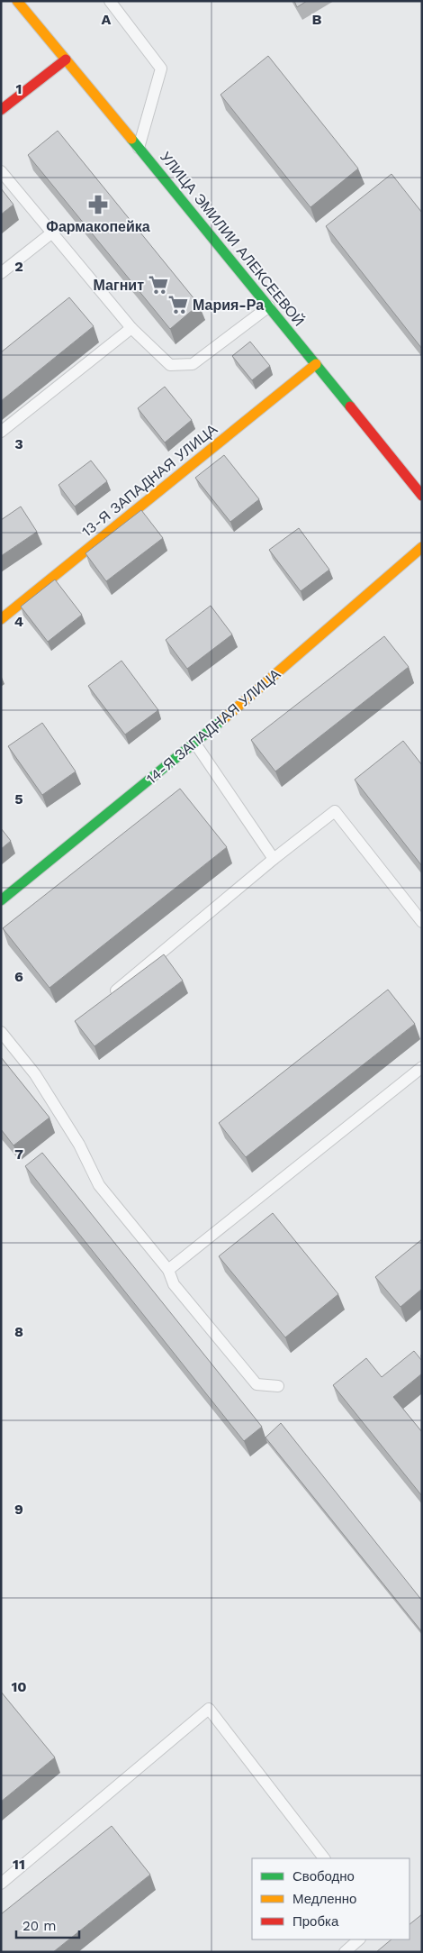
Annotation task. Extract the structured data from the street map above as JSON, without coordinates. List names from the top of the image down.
{
  "streets": {
    "street": ["УЛИЦА ЭМИЛИИ АЛЕКСЕЕВОЙ", "13-Я ЗАПАДНАЯ УЛИЦА", "14-Я ЗАПАДНАЯ УЛИЦА"]
  },
  "crossings": [
    ["УЛИЦА ЭМИЛИИ АЛЕКСЕЕВОЙ", "13-Я ЗАПАДНАЯ УЛИЦА"]
  ],
  "places": {
    "pharmacy": ["Фармакопейка"],
    "supermarket": ["Магнит", "Мария-Ра"]
  },
  "legend": ["Свободно", "Медленно", "Пробка"],
  "scale_bar": "20 m",
  "grid": {
    "columns": ["A", "B"],
    "rows": [
      "1",
      "2",
      "3",
      "4",
      "5",
      "6",
      "7",
      "8",
      "9",
      "10",
      "11"
    ]
  }
}
